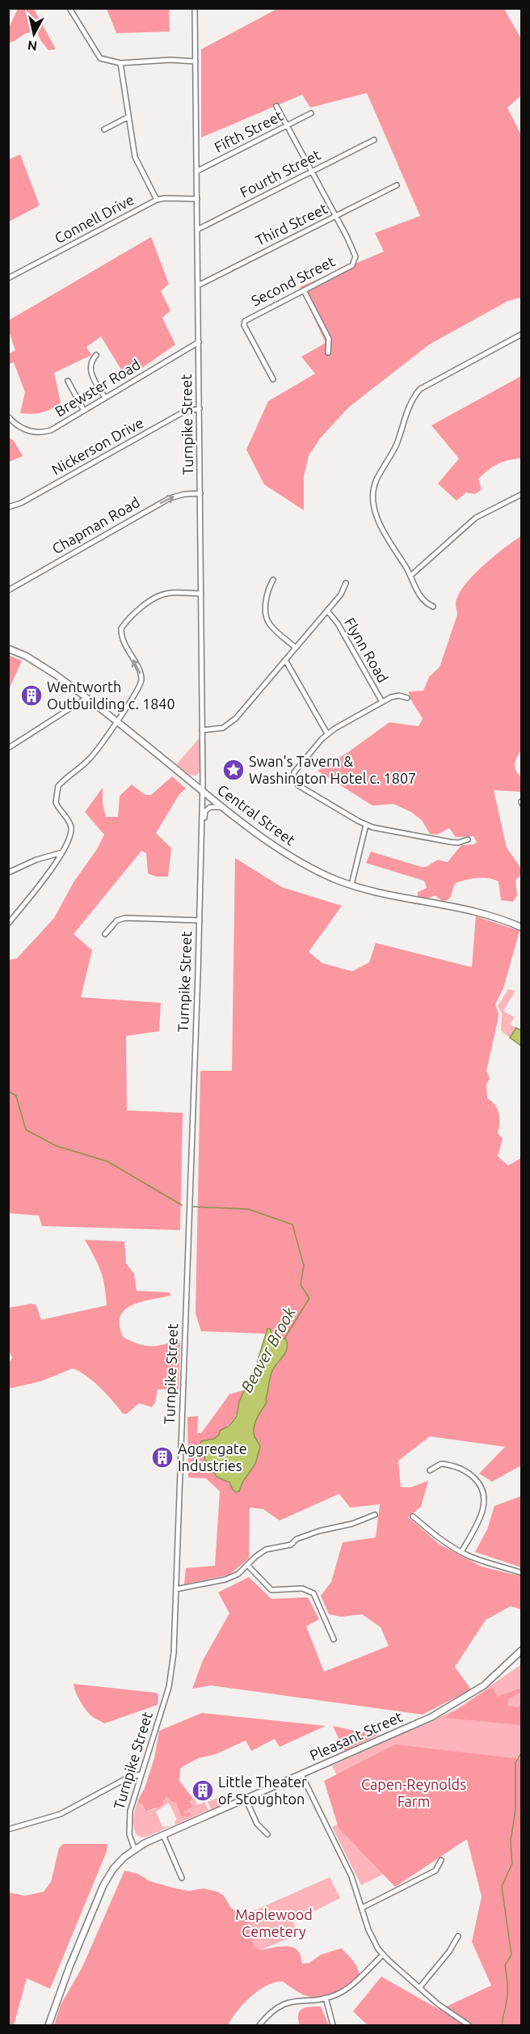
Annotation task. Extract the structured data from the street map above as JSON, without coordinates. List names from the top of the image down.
{
  "streets": {
    "main road": ["Central Street", "Pleasant Street"],
    "street": [
      "Fifth Street",
      "Fourth Street",
      "Connell Drive",
      "Third Street",
      "Second Street",
      "Brewster Road",
      "Turnpike Street",
      "Nickerson Drive",
      "Chapman Road",
      "Flynn Road"
    ]
  },
  "crossings": [
    ["Fifth Street", "Turnpike Street"],
    ["Fourth Street", "Turnpike Street"],
    ["Connell Drive", "Turnpike Street"],
    ["Third Street", "Second Street"],
    ["Third Street", "Turnpike Street"],
    ["Brewster Road", "Turnpike Street"],
    ["Turnpike Street", "Nickerson Drive"],
    ["Turnpike Street", "Chapman Road"],
    ["Turnpike Street", "Central Street"],
    ["Turnpike Street", "Pleasant Street"]
  ],
  "one_way": ["Chapman Road"],
  "water": ["Beaver Brook"],
  "parks": ["Capen-Reynolds Farm", "Maplewood Cemetery"],
  "places": {
    "building": ["Wentworth Outbuilding c. 1840", "Aggregate Industries", "Little Theater of Stoughton"],
    "place": ["Swan's Tavern & Washington Hotel c. 1807"]
  },
  "north": "bottom"
}
